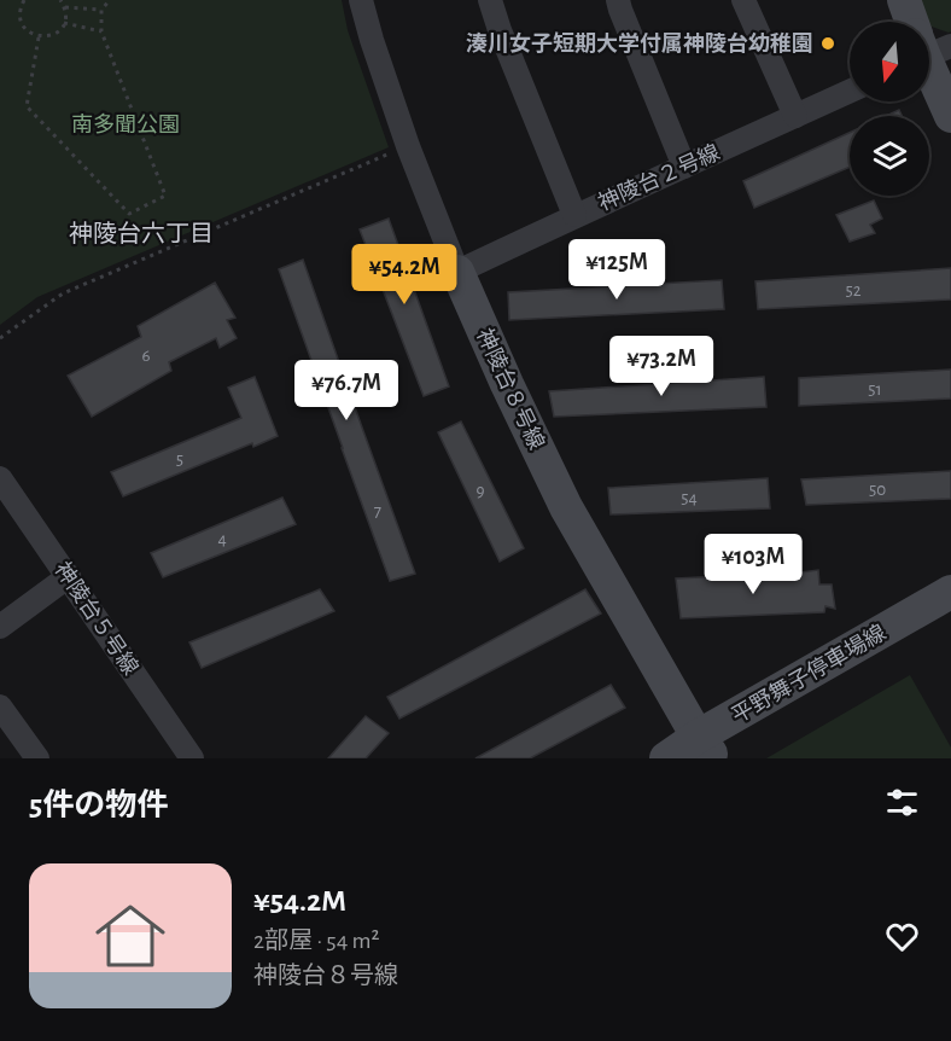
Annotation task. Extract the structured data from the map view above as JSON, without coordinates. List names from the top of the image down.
{
  "streets": {
    "street": [
      "神陵台２号線",
      "神陵台８号線",
      "神陵台５号線",
      "平野舞子停車場線"
    ]
  },
  "crossings": [
    ["神陵台２号線", "神陵台８号線"],
    ["神陵台８号線", "平野舞子停車場線"]
  ],
  "districts": ["神陵台六丁目"],
  "parks": ["南多聞公園"],
  "places": ["湊川女子短期大学付属神陵台幼稚園"],
  "house_numbers": [
    "52",
    "6",
    "51",
    "5",
    "50",
    "9",
    "54",
    "7",
    "4"
  ],
  "north": "bottom",
  "page": {
    "price": [
      "¥125M",
      "¥54.2M",
      "¥73.2M",
      "¥76.7M",
      "¥103M"
    ],
    "heading": "5件の物件",
    "list": [
      {
        "name": "¥54.2M",
        "note": "2部屋 · 54 m² · 神陵台８号線"
      }
    ]
  }
}
